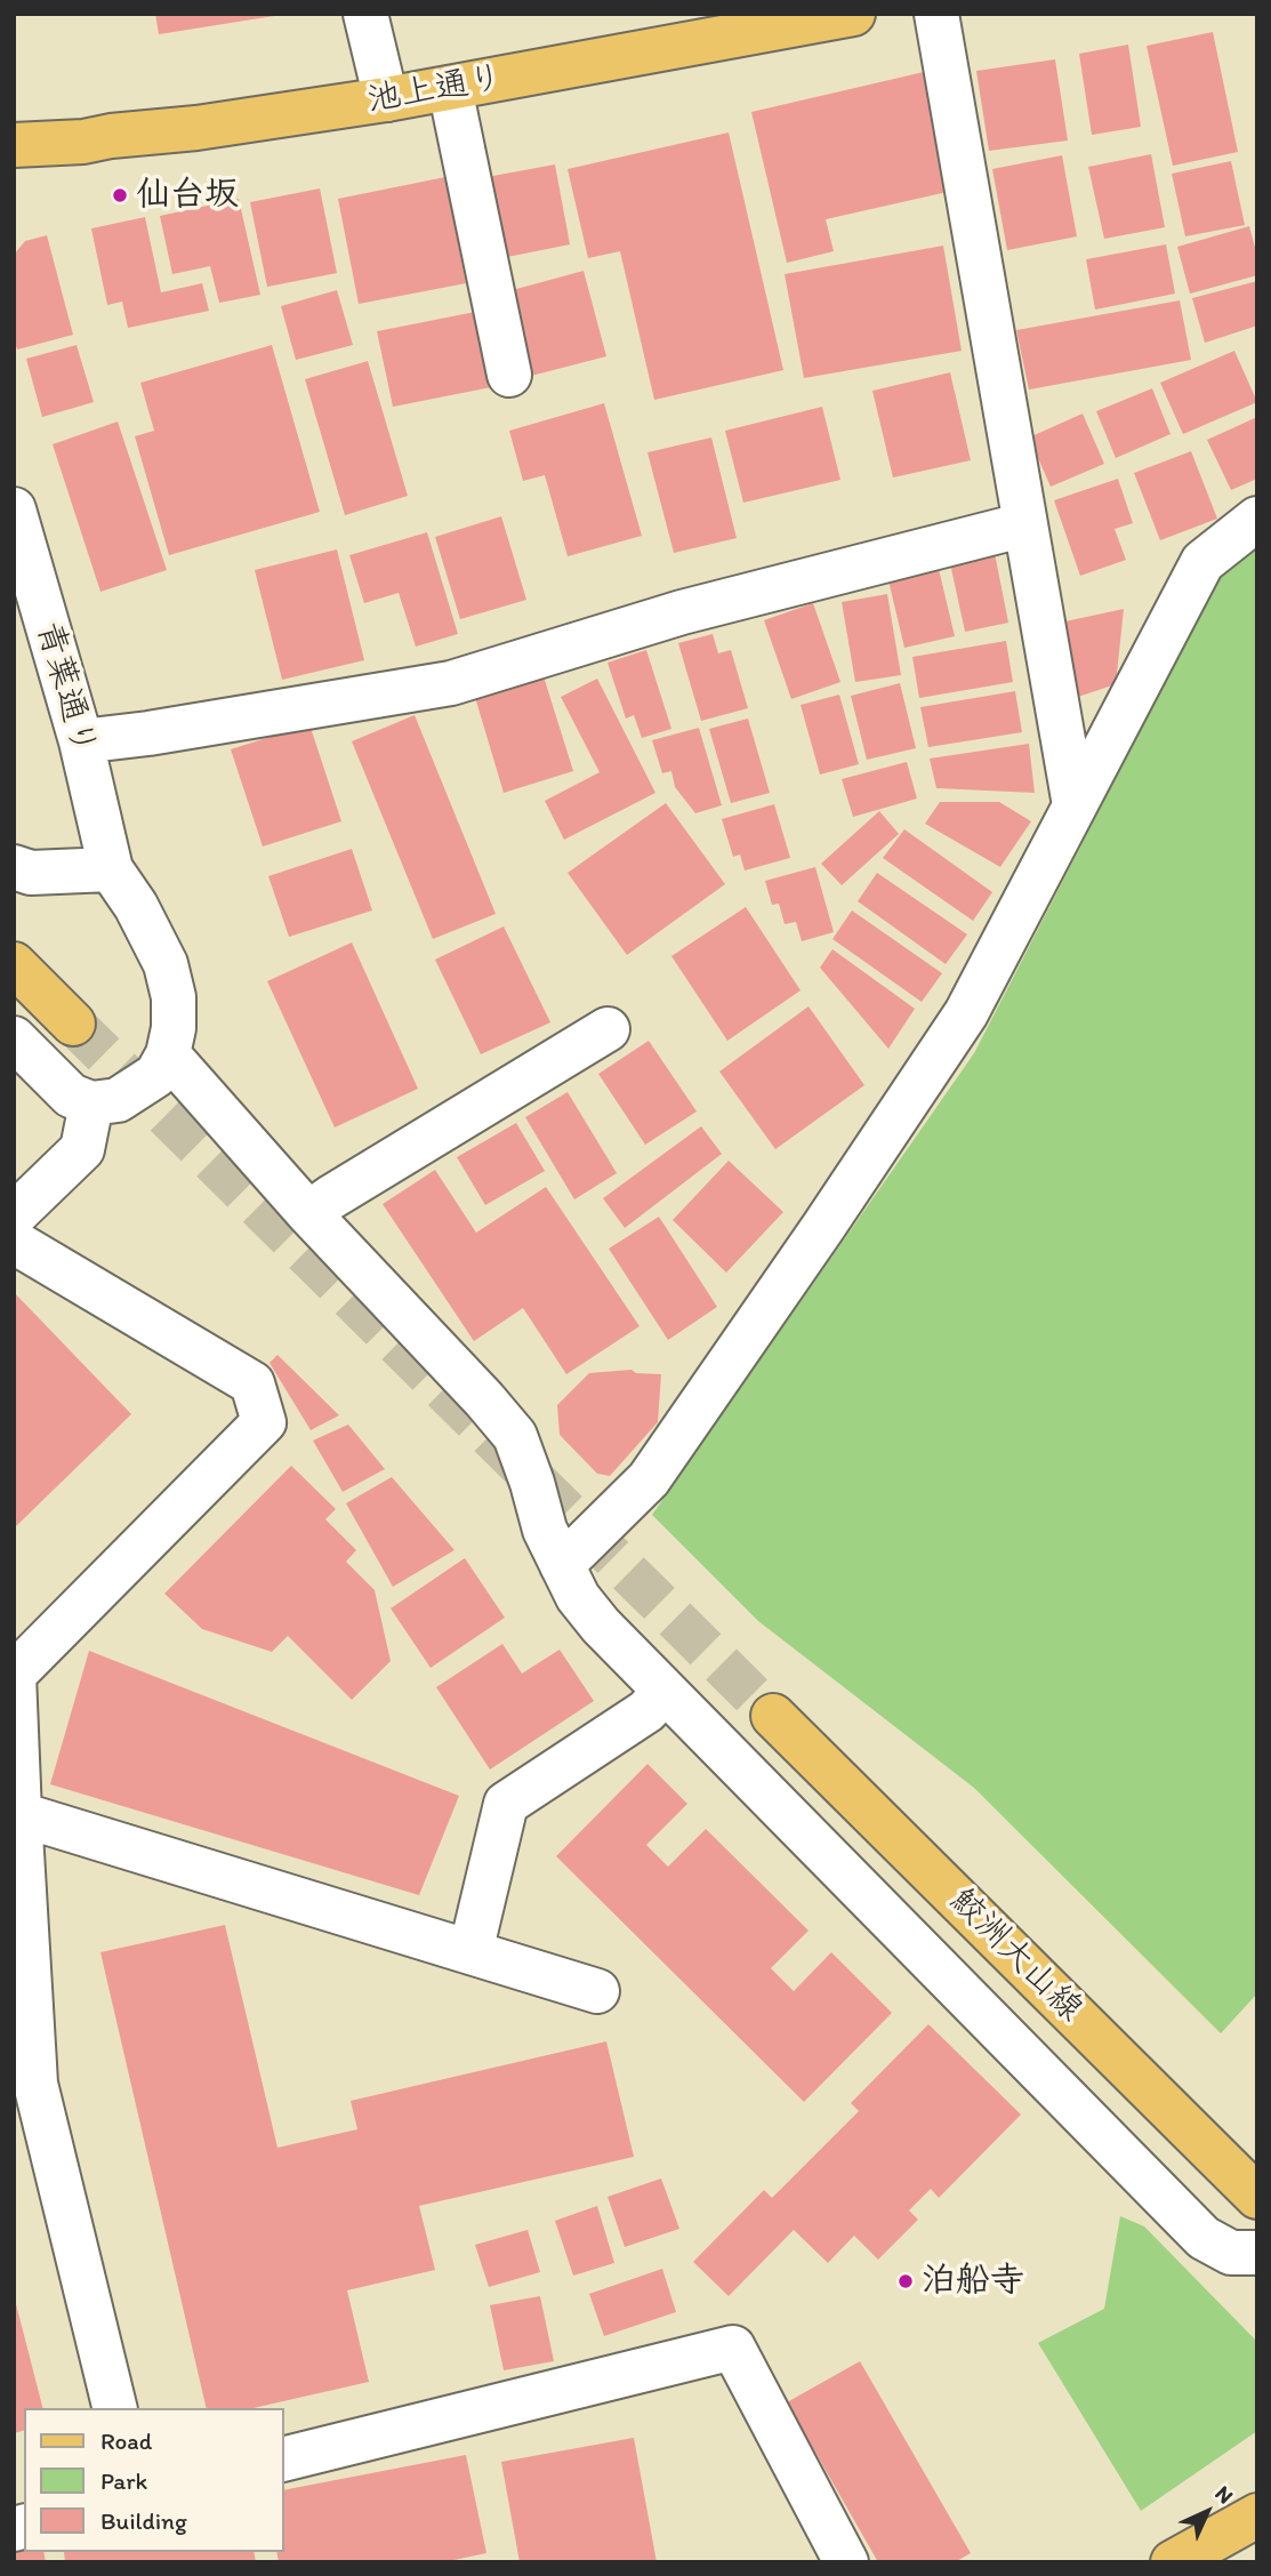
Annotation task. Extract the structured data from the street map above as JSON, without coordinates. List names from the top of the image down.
{
  "streets": {
    "main road": ["池上通り", "鮫洲大山線"],
    "street": ["青葉通り"]
  },
  "places": ["仙台坂", "泊船寺"],
  "legend": ["Road", "Park", "Building"],
  "north": "top right"
}
